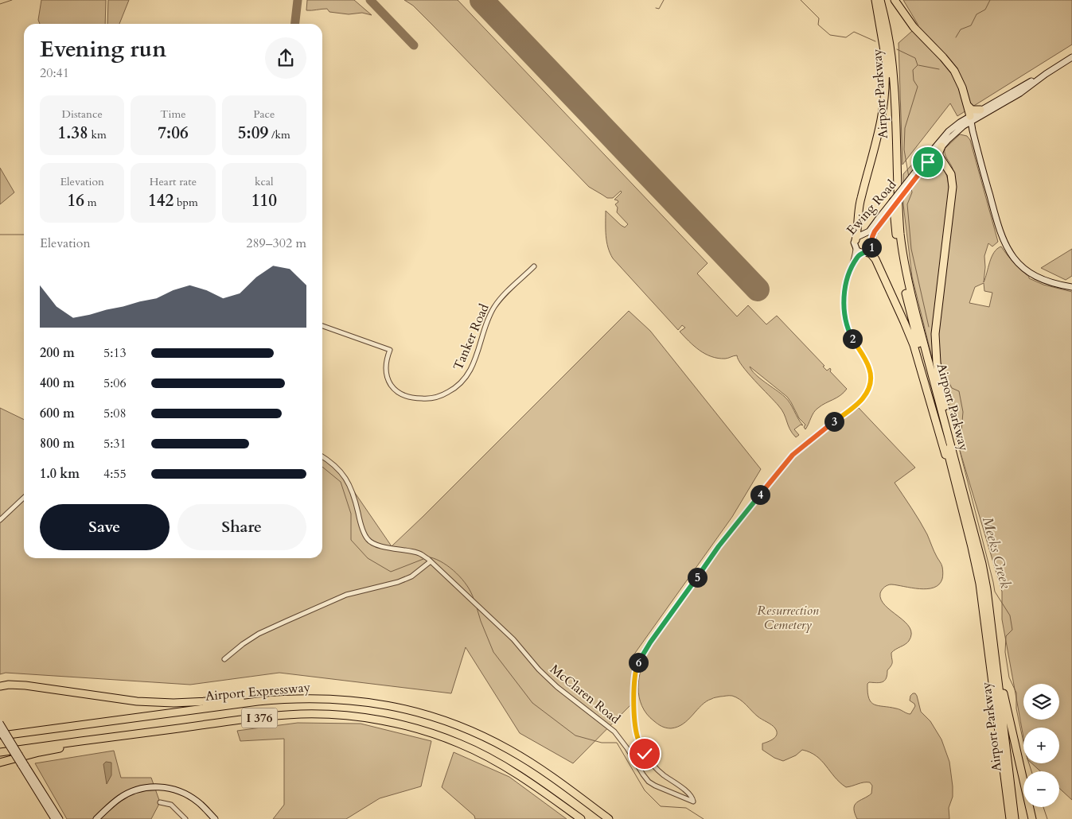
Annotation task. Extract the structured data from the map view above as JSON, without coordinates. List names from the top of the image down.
{
  "streets": {
    "highway": ["Airport Parkway", "Airport Expressway", "I 376"],
    "street": ["Ewing Road", "Tanker Road", "McClaren Road"]
  },
  "water": ["Meeks Creek"],
  "parks": ["Resurrection Cemetery"],
  "page": {
    "heading": ["Evening run", "20:41"],
    "stats": [
      ["Distance", "1.38 km"],
      ["Time", "7:06"],
      ["Pace", "5:09 /km"],
      ["Elevation", "16 m"],
      ["Heart rate", "142 bpm"],
      ["kcal", "110"]
    ],
    "chart": ["Elevation", "289–302 m"],
    "pins": [
      "1",
      "2",
      "3",
      "4",
      "5",
      "6"
    ],
    "list": [
      {
        "name": "200 m",
        "note": "5:13"
      },
      {
        "name": "400 m",
        "note": "5:06"
      },
      {
        "name": "600 m",
        "note": "5:08"
      },
      {
        "name": "800 m",
        "note": "5:31"
      },
      {
        "name": "1.0 km",
        "note": "4:55"
      }
    ],
    "buttons": ["Save", "Share"],
    "map_buttons": ["+", "−"]
  }
}
